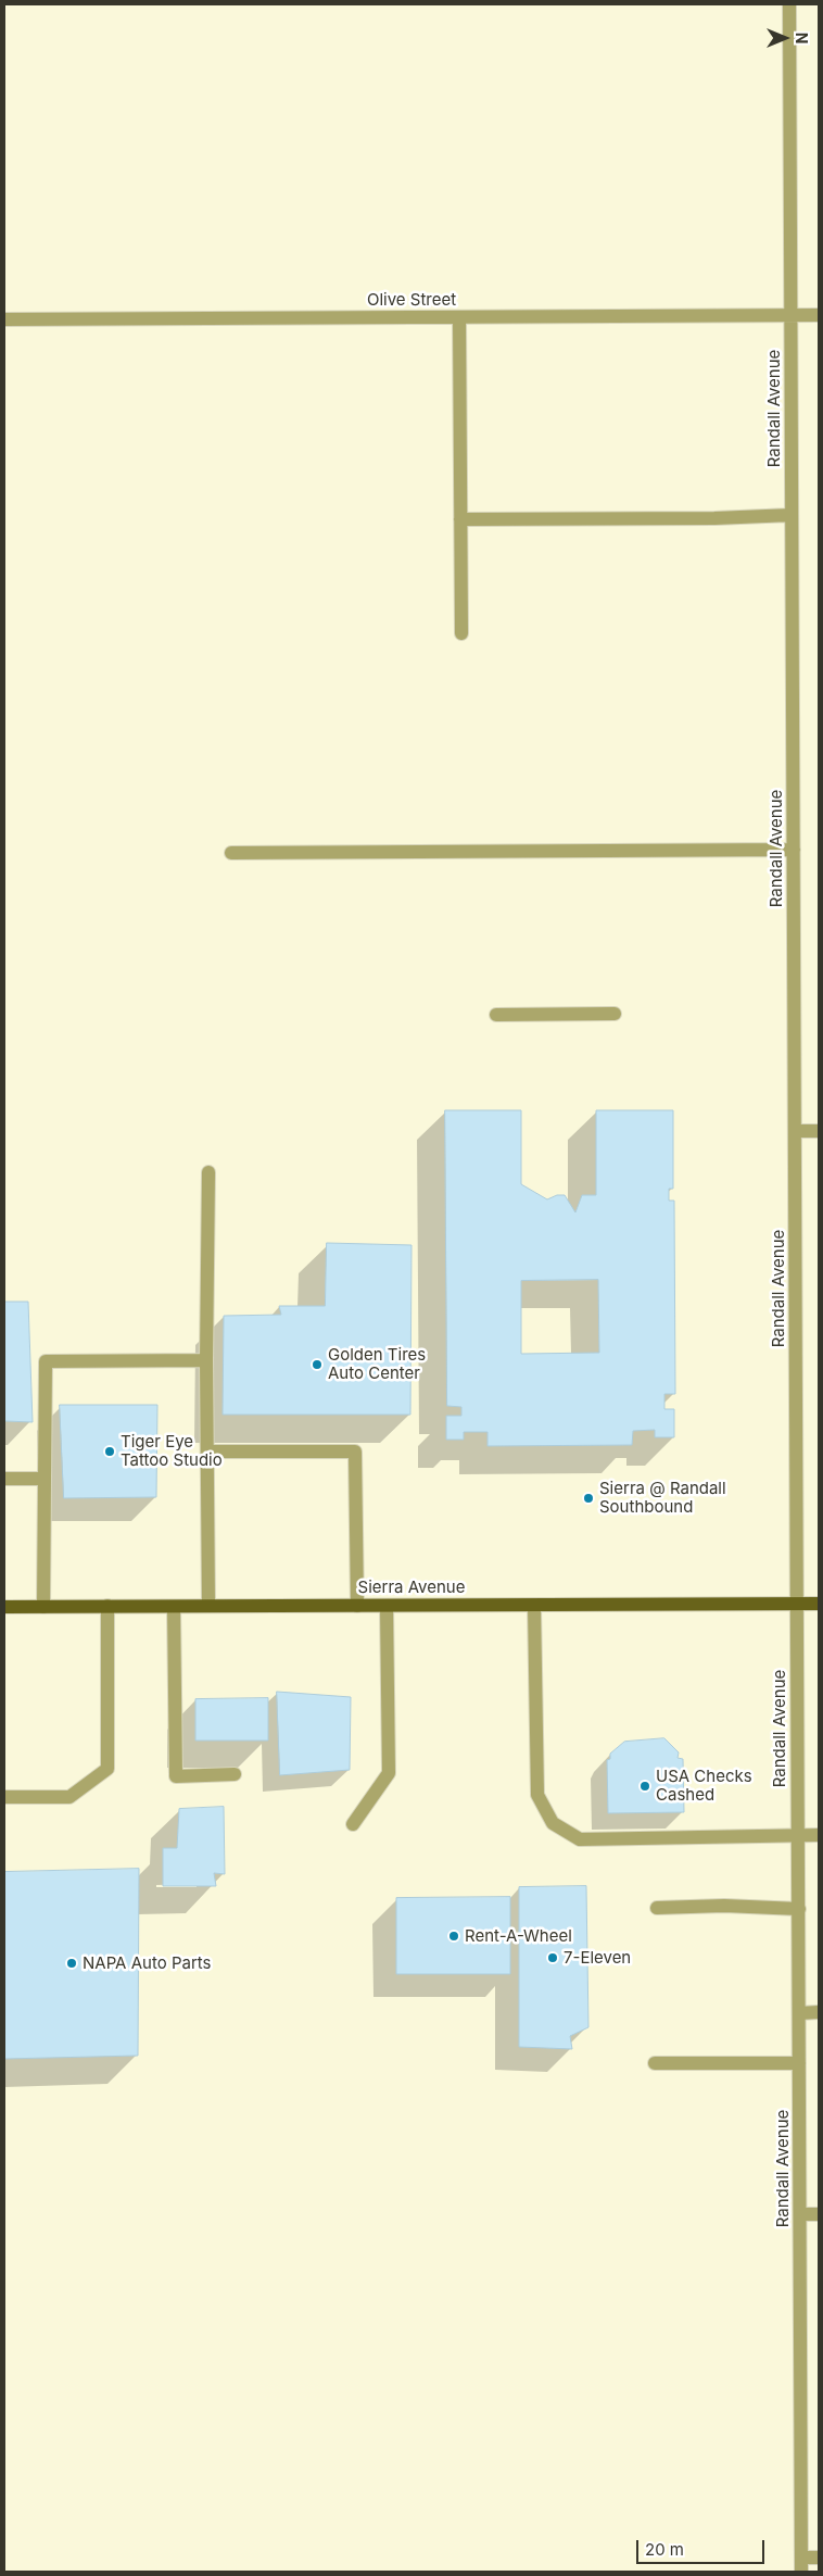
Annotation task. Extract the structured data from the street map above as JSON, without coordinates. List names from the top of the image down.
{
  "streets": {
    "main road": ["Sierra Avenue"],
    "street": ["Olive Street", "Randall Avenue"]
  },
  "crossings": [
    ["Olive Street", "Randall Avenue"],
    ["Randall Avenue", "Sierra Avenue"]
  ],
  "places": [
    "Golden Tires Auto Center",
    "Tiger Eye Tattoo Studio",
    "Sierra @ Randall Southbound",
    "USA Checks Cashed",
    "Rent-A-Wheel",
    "7-Eleven",
    "NAPA Auto Parts"
  ],
  "scale_bar": "20 m",
  "north": "right"
}
